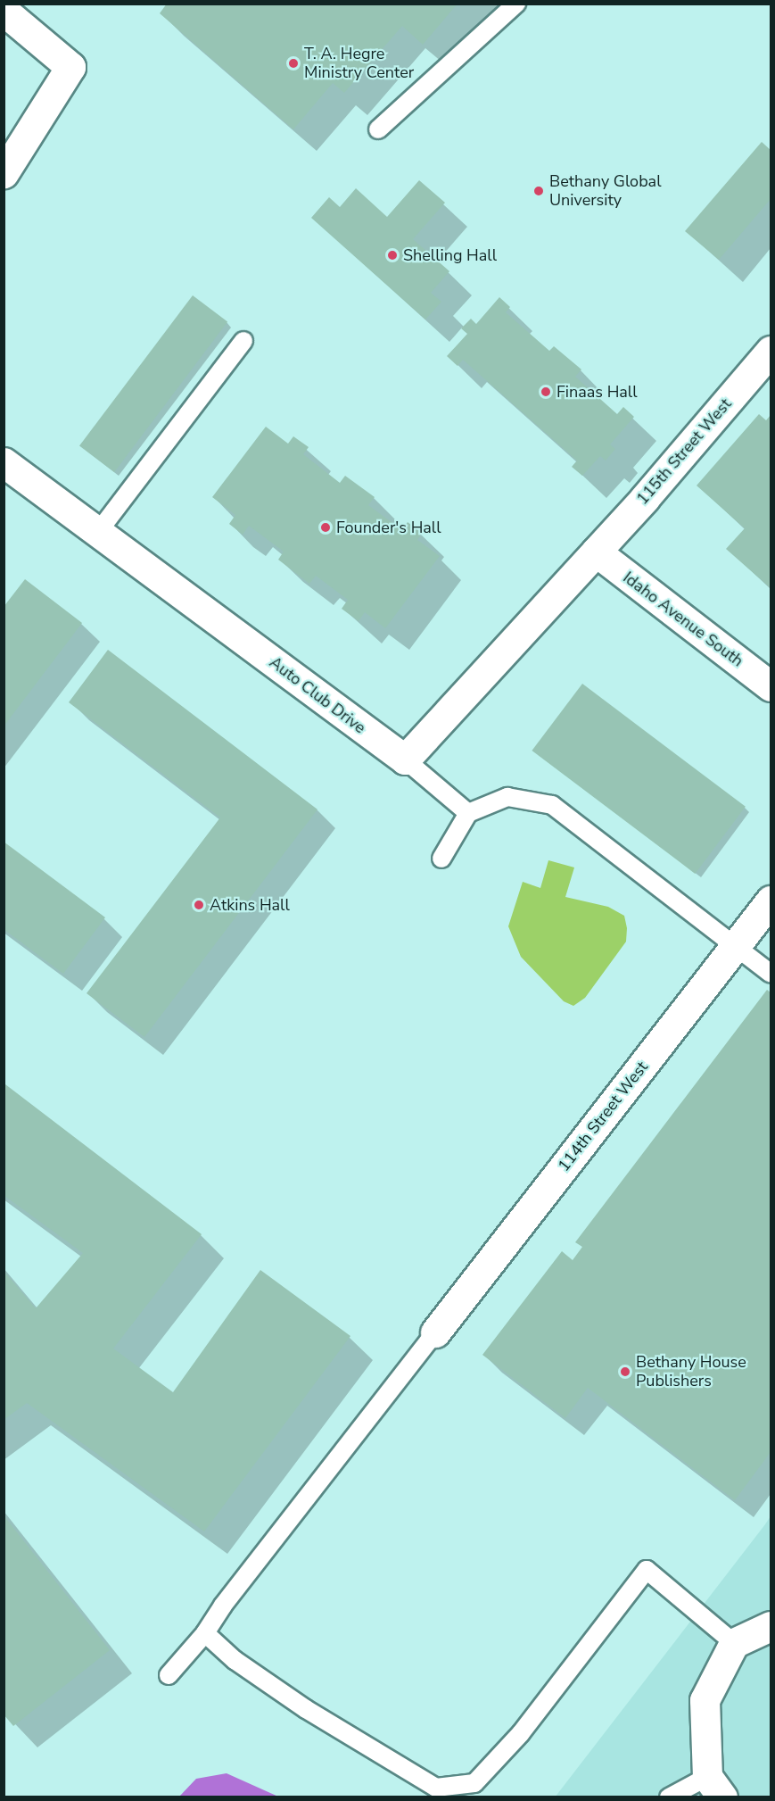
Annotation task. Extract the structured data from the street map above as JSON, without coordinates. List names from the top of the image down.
{
  "streets": {
    "street": [
      "115th Street West",
      "Idaho Avenue South",
      "Auto Club Drive",
      "114th Street West"
    ]
  },
  "crossings": [
    ["115th Street West", "Idaho Avenue South"]
  ],
  "places": [
    "T. A. Hegre Ministry Center",
    "Bethany Global University",
    "Shelling Hall",
    "Finaas Hall",
    "Founder's Hall",
    "Atkins Hall",
    "Bethany House Publishers"
  ]
}
